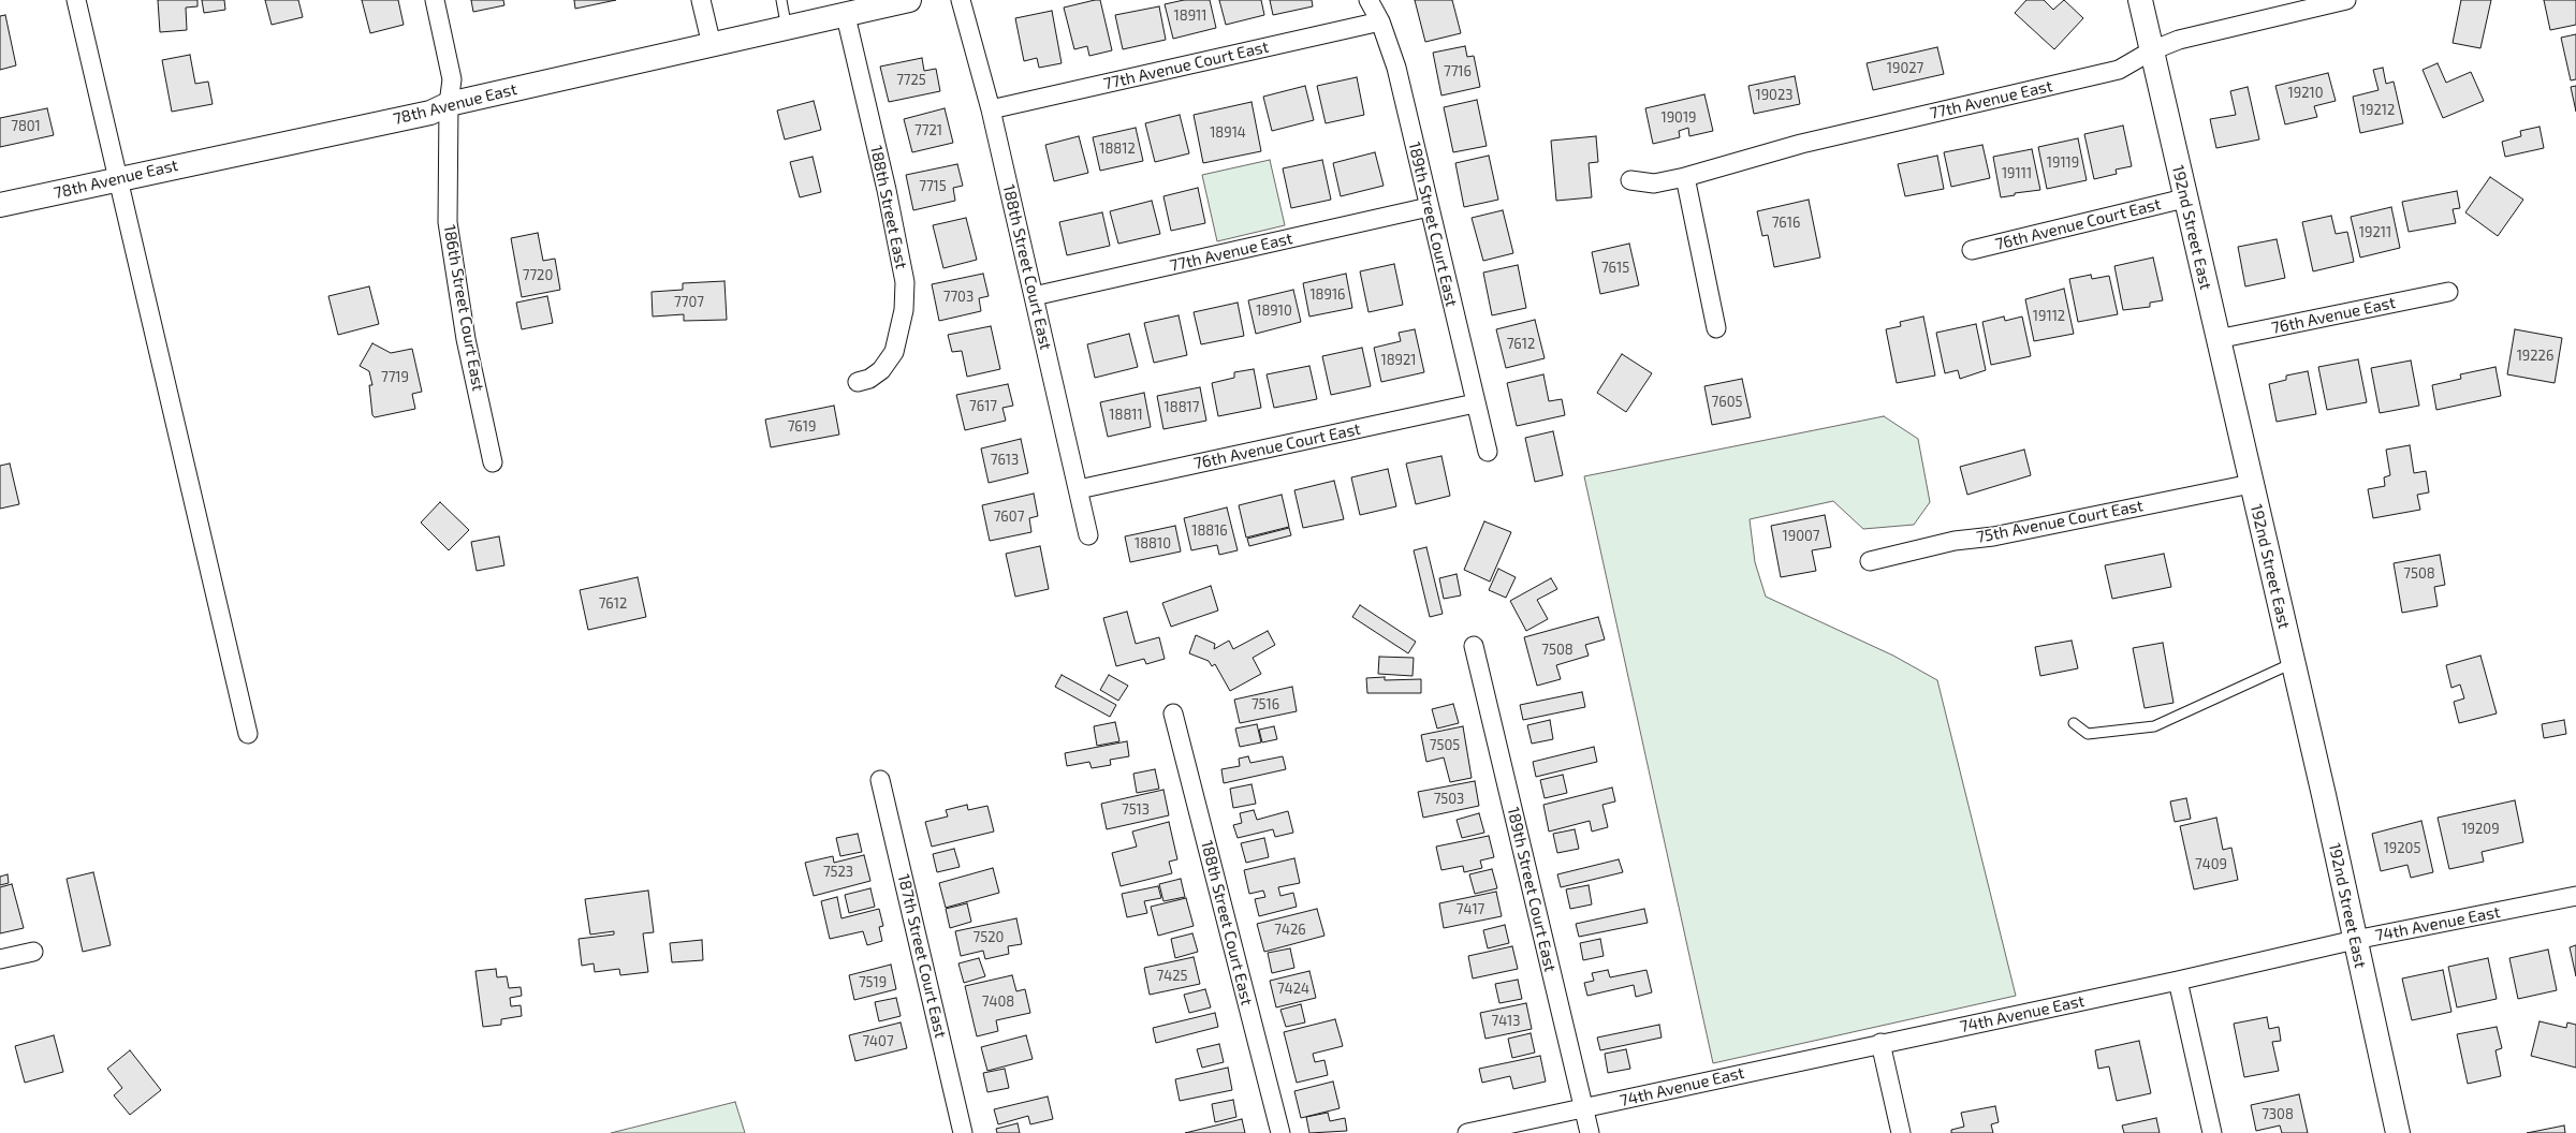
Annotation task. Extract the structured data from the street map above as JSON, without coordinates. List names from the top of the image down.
{
  "streets": {
    "street": [
      "77th Avenue Court East",
      "77th Avenue East",
      "78th Avenue East",
      "188th Street East",
      "189th Street Court East",
      "76th Avenue Court East",
      "192nd Street East",
      "188th Street Court East",
      "186th Street Court East",
      "76th Avenue East",
      "75th Avenue Court East",
      "74th Avenue East",
      "187th Street Court East"
    ]
  },
  "crossings": [
    ["77th Avenue Court East", "189th Street Court East"],
    ["77th Avenue Court East", "188th Street Court East"],
    ["77th Avenue East", "189th Street Court East"],
    ["77th Avenue East", "192nd Street East"],
    ["77th Avenue East", "188th Street Court East"],
    ["78th Avenue East", "188th Street East"],
    ["78th Avenue East", "186th Street Court East"],
    ["189th Street Court East", "76th Avenue Court East"],
    ["189th Street Court East", "74th Avenue East"],
    ["76th Avenue Court East", "192nd Street East"],
    ["76th Avenue Court East", "188th Street Court East"],
    ["192nd Street East", "76th Avenue East"],
    ["192nd Street East", "75th Avenue Court East"],
    ["192nd Street East", "74th Avenue East"]
  ],
  "house_numbers": [
    "18911",
    "19027",
    "7716",
    "7725",
    "19210",
    "19023",
    "19212",
    "19019",
    "7801",
    "7721",
    "18914",
    "18812",
    "19119",
    "19111",
    "7715",
    "7616",
    "19211",
    "7615",
    "7720",
    "18916",
    "7703",
    "7707",
    "18910",
    "19112",
    "7612",
    "19226",
    "18921",
    "7719",
    "7605",
    "7617",
    "18817",
    "18811",
    "7619",
    "7613",
    "7607",
    "18816",
    "19007",
    "18810",
    "7508",
    "7612",
    "7508",
    "7516",
    "7505",
    "7503",
    "7513",
    "19209",
    "19205",
    "7409",
    "7523",
    "7417",
    "7426",
    "7520",
    "7425",
    "7519",
    "7424",
    "7408",
    "7413",
    "7407",
    "7308"
  ]
}
